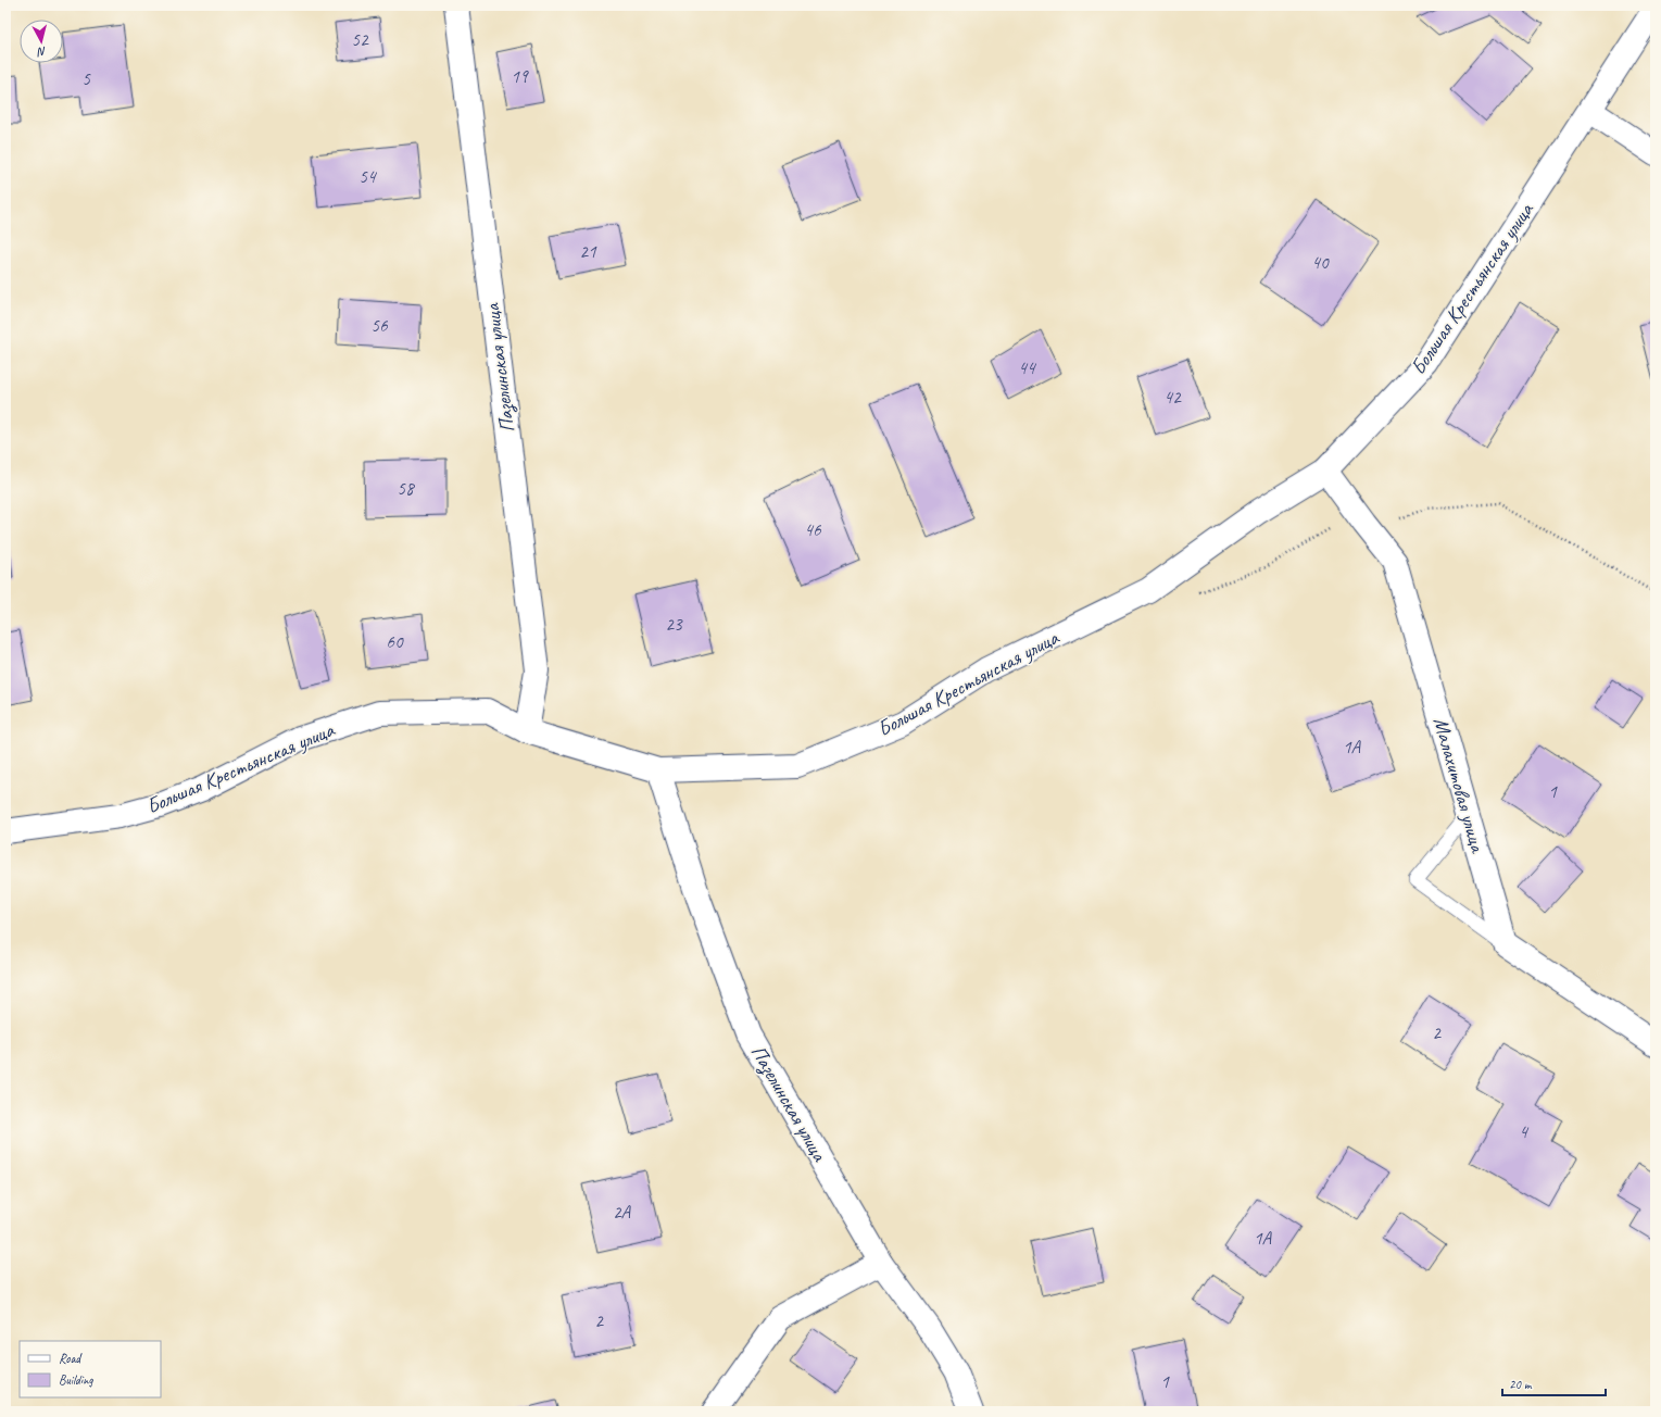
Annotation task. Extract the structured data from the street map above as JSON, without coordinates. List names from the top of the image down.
{
  "streets": {
    "street": ["Большая Крестьянская улица", "Пазелинская улица", "Малахитовая улица"]
  },
  "crossings": [
    ["Большая Крестьянская улица", "Пазелинская улица"],
    ["Большая Крестьянская улица", "Малахитовая улица"]
  ],
  "house_numbers": [
    "52",
    "19",
    "5",
    "54",
    "21",
    "40",
    "56",
    "44",
    "42",
    "58",
    "46",
    "23",
    "60",
    "1А",
    "1",
    "2",
    "4",
    "2А",
    "1А",
    "2",
    "1"
  ],
  "legend": ["Road", "Building"],
  "scale_bar": "20 m",
  "north": "bottom"
}
